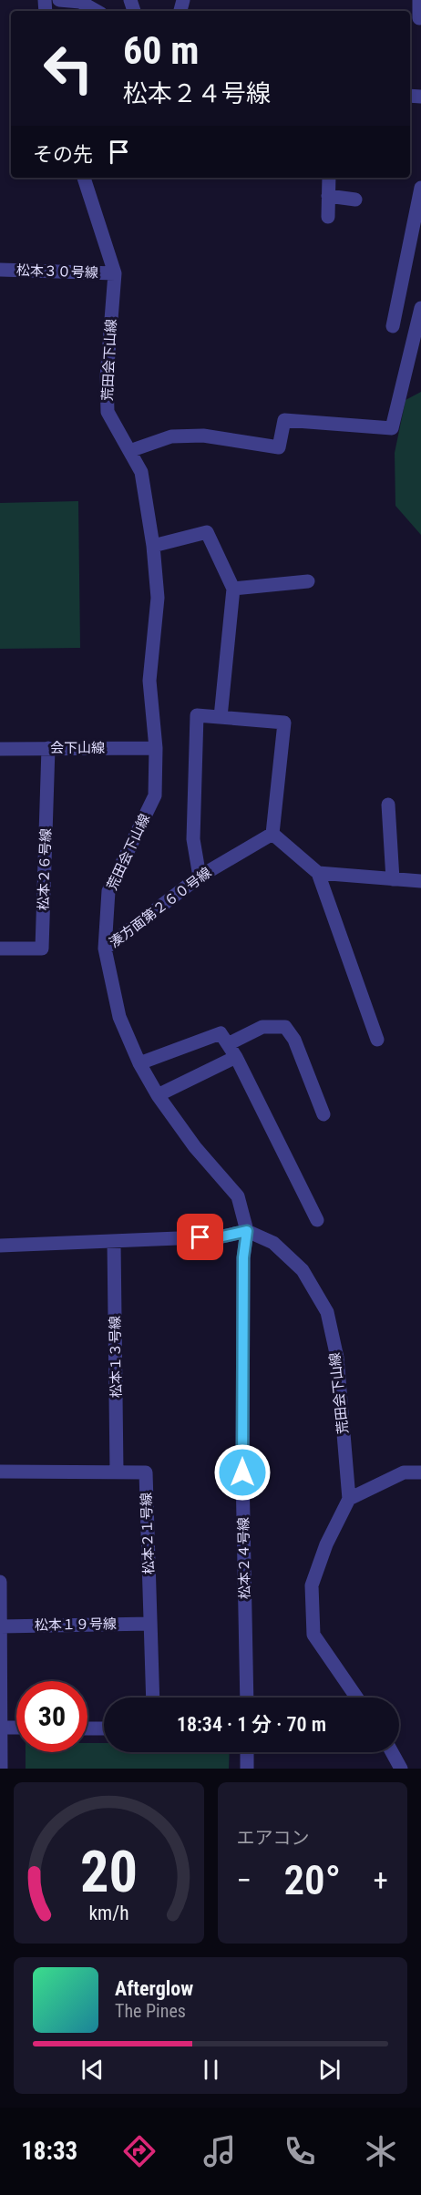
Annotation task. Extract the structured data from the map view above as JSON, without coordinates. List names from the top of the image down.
{
  "streets": {
    "street": [
      "松本３０号線",
      "荒田会下山線",
      "会下山線",
      "松本２６号線",
      "湊方面第２６０号線",
      "松本１３号線",
      "松本２１号線",
      "松本２４号線",
      "松本１９号線"
    ]
  },
  "crossings": [
    ["松本３０号線", "荒田会下山線"],
    ["荒田会下山線", "会下山線"],
    ["荒田会下山線", "湊方面第２６０号線"],
    ["荒田会下山線", "松本２４号線"],
    ["会下山線", "松本２６号線"],
    ["松本１３号線", "松本２１号線"],
    ["松本２１号線", "松本１９号線"]
  ],
  "page": {
    "turn": ["60 m", "松本２４号線"],
    "then": "その先",
    "limit": "30",
    "trip": "18:34 · 1 分 · 70 m",
    "tile": "エアコン",
    "heat": ["−", "20°", "+"],
    "song": ["Afterglow", "The Pines"],
    "tabs": "18:33",
    "gauge": ["20", "km/h"]
  }
}
